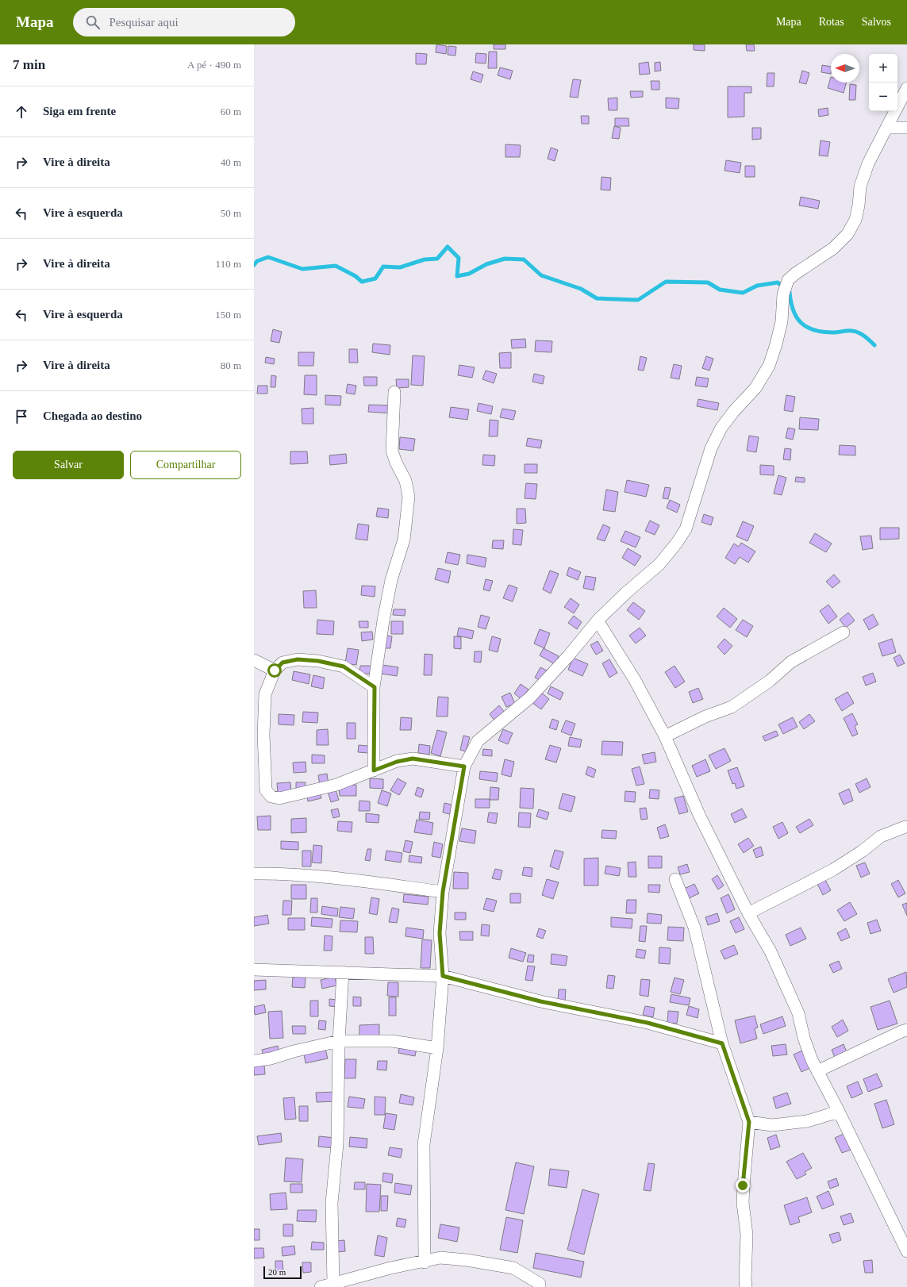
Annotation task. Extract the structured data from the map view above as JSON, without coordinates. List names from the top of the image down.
{
  "scale_bar": "20 m",
  "north": "left",
  "page": {
    "header": "Mapa",
    "search": "Pesquisar aqui",
    "nav": ["Mapa", "Rotas", "Salvos"],
    "heading": ["7 min", "A pé · 490 m"],
    "map_buttons": ["+", "−"],
    "list": [
      ["Siga em frente", "60 m"],
      ["Vire à direita", "40 m"],
      ["Vire à esquerda", "50 m"],
      ["Vire à direita", "110 m"],
      ["Vire à esquerda", "150 m"],
      ["Vire à direita", "80 m"],
      "Chegada ao destino"
    ],
    "buttons": ["Salvar", "Compartilhar"],
    "scale": "20 m"
  }
}
